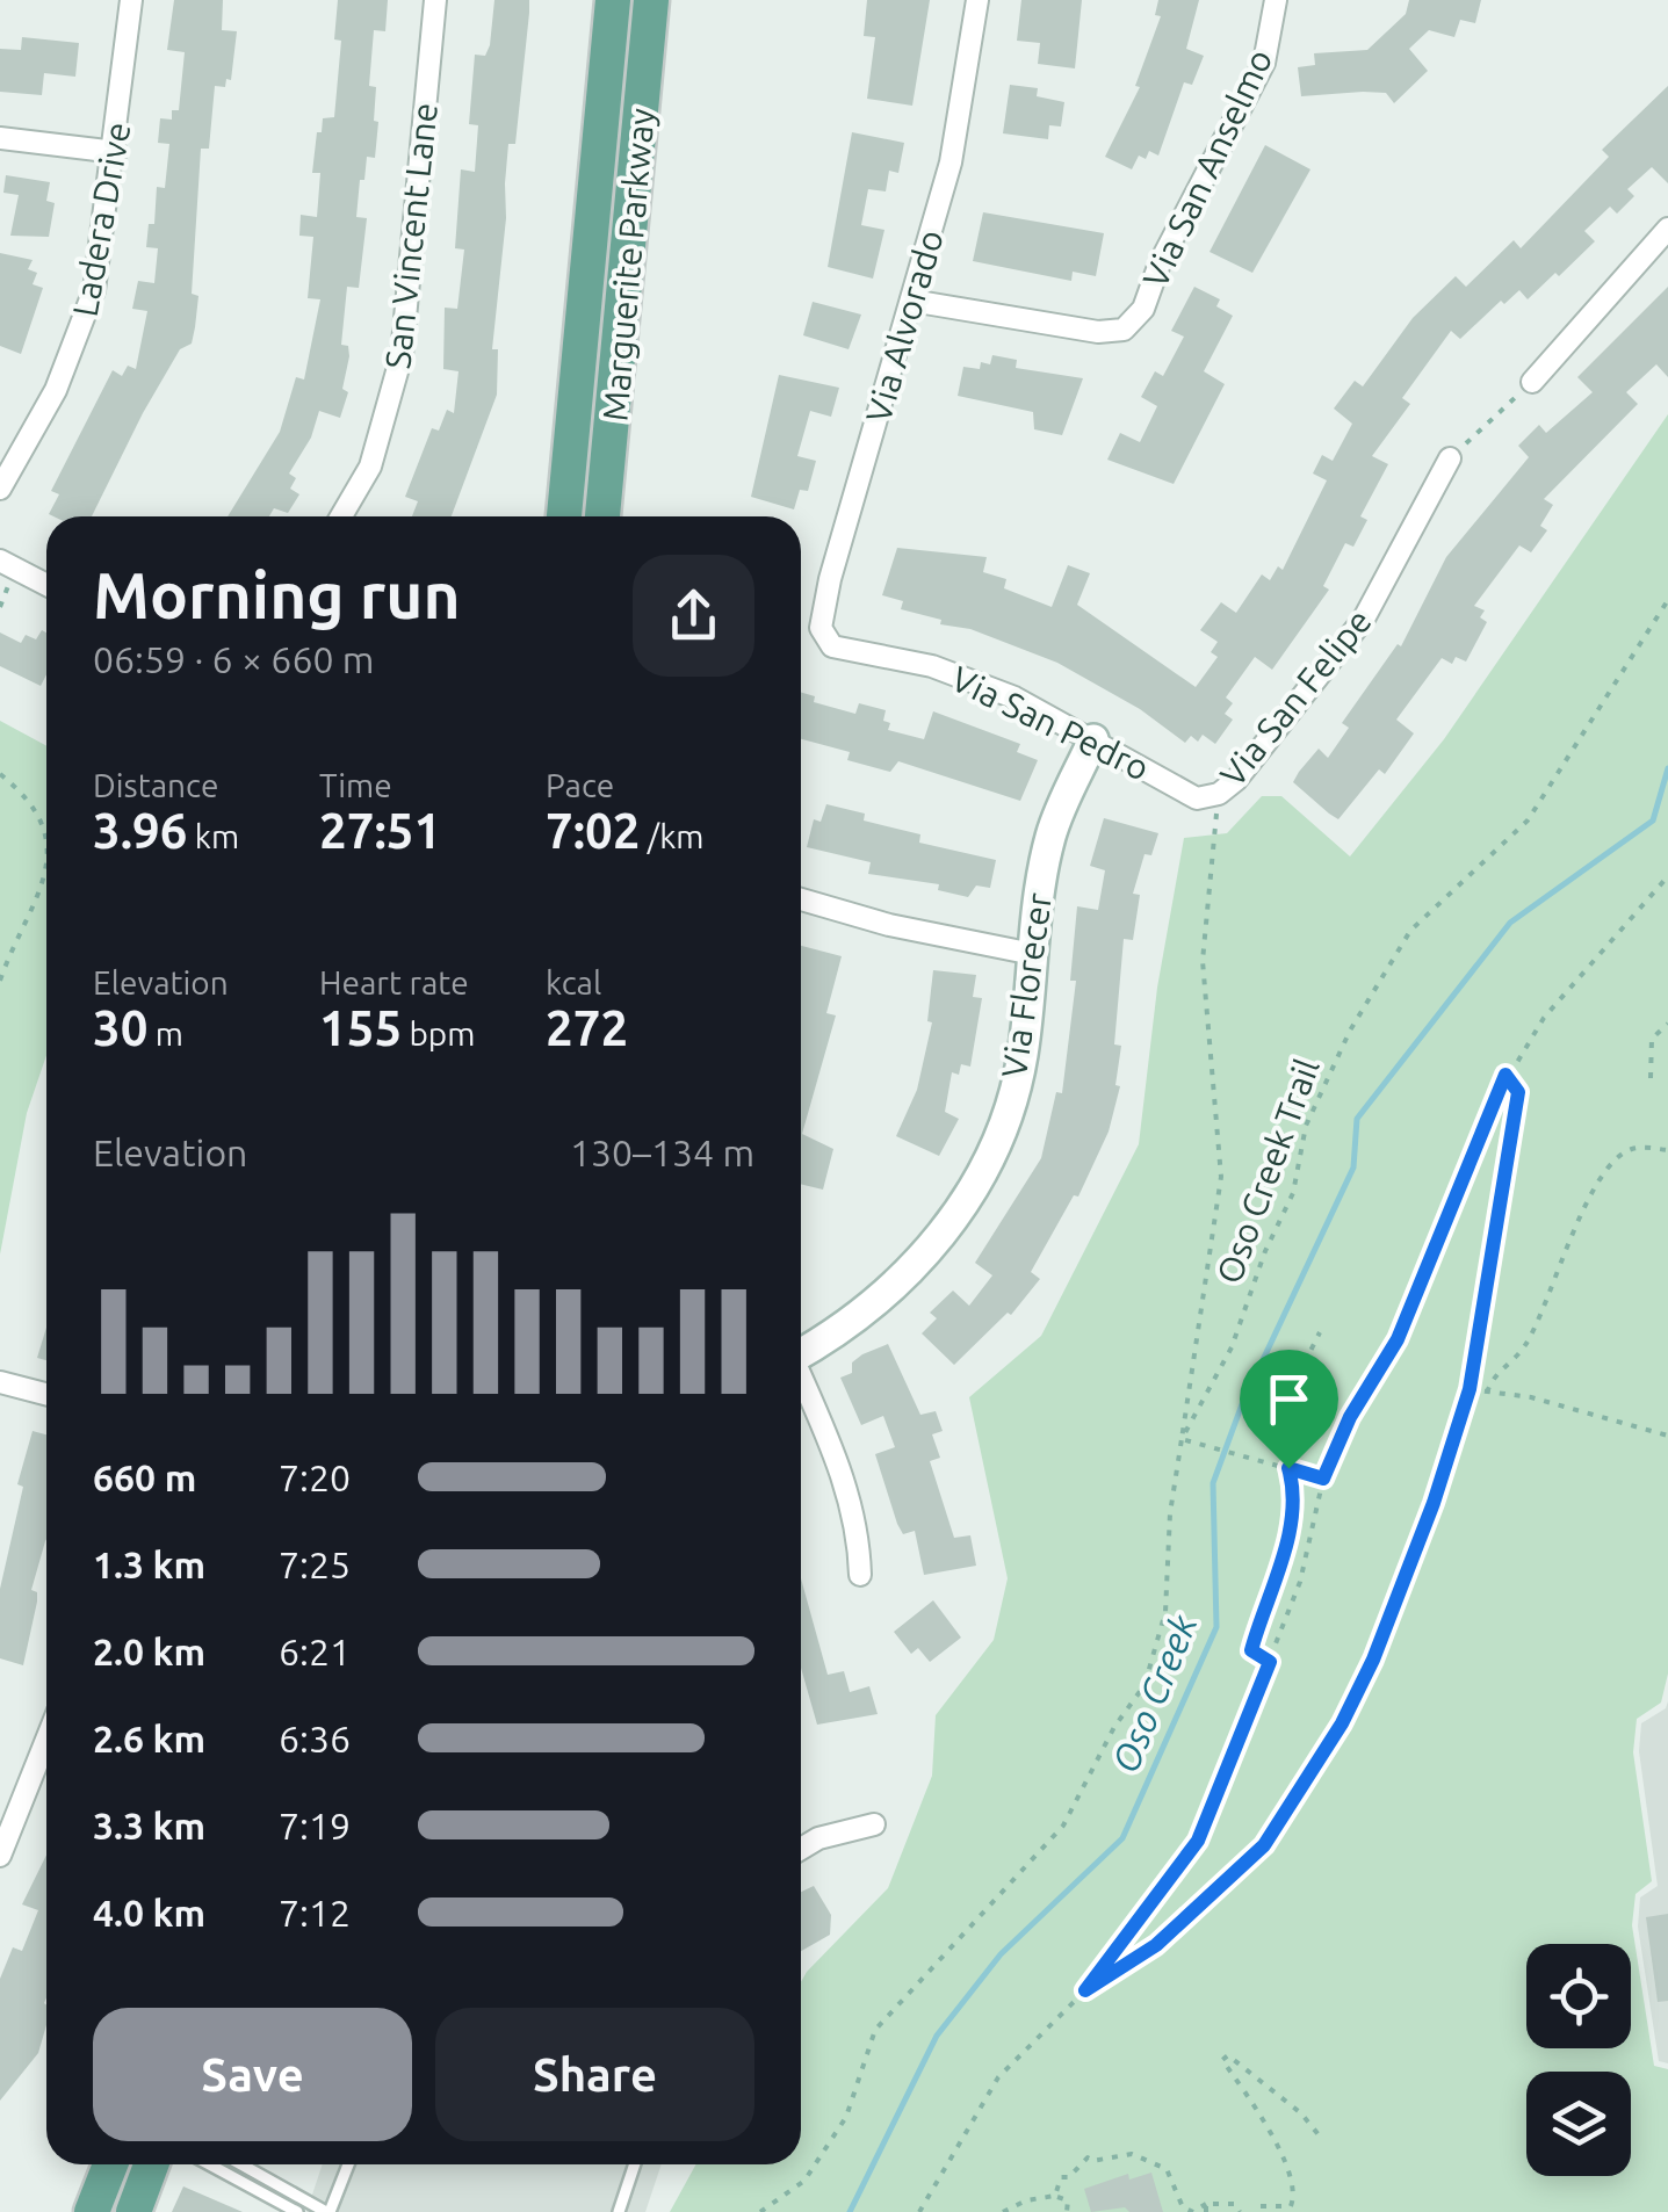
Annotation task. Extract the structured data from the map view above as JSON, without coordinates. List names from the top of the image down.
{
  "streets": {
    "main road": ["Marguerite Parkway"],
    "street": [
      "Via San Anselmo",
      "Ladera Drive",
      "San Vincent Lane",
      "Via Alvorado",
      "Via San Felipe",
      "Via San Pedro",
      "Via Florecer"
    ],
    "path": ["Oso Creek Trail"]
  },
  "crossings": [
    ["Via San Anselmo", "Via Alvorado"],
    ["Via Alvorado", "Via San Pedro"],
    ["Via San Felipe", "Via San Pedro"],
    ["Via San Felipe", "Oso Creek Trail"],
    ["Via San Pedro", "Via Florecer"],
    ["Via San Pedro", "Oso Creek Trail"]
  ],
  "water": ["Oso Creek"],
  "page": {
    "heading": ["Morning run", "06:59 · 6 × 660 m"],
    "stats": [
      ["Distance", "3.96 km"],
      ["Time", "27:51"],
      ["Pace", "7:02 /km"],
      ["Elevation", "30 m"],
      ["Heart rate", "155 bpm"],
      ["kcal", "272"]
    ],
    "chart": ["Elevation", "130–134 m"],
    "list": [
      {
        "name": "660 m",
        "note": "7:20"
      },
      {
        "name": "1.3 km",
        "note": "7:25"
      },
      {
        "name": "2.0 km",
        "note": "6:21"
      },
      {
        "name": "2.6 km",
        "note": "6:36"
      },
      {
        "name": "3.3 km",
        "note": "7:19"
      },
      {
        "name": "4.0 km",
        "note": "7:12"
      }
    ],
    "buttons": ["Save", "Share"]
  }
}
